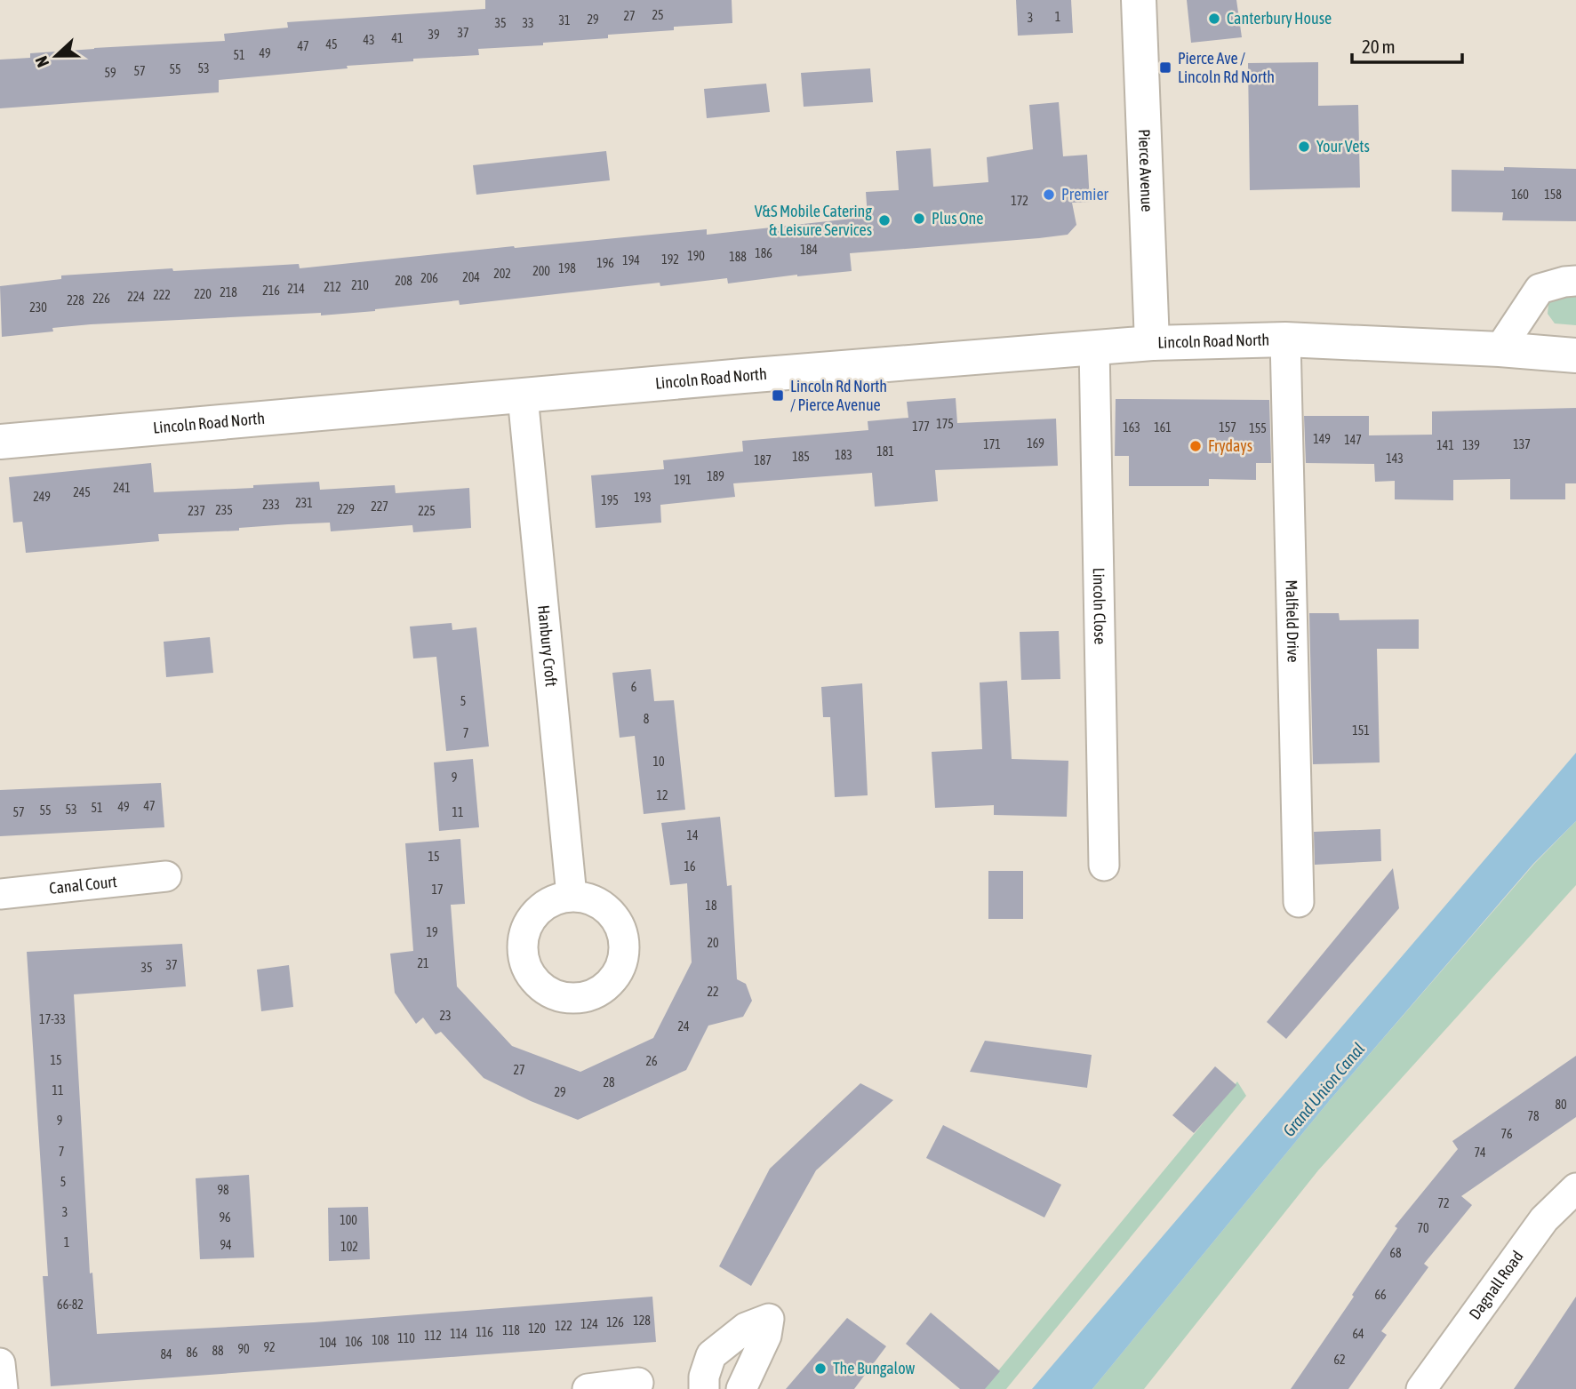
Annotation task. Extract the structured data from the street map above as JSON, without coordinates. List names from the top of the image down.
{
  "streets": {
    "street": [
      "Pierce Avenue",
      "Lincoln Road North",
      "Lincoln Close",
      "Malfield Drive",
      "Hanbury Croft",
      "Canal Court",
      "Dagnall Road"
    ]
  },
  "crossings": [
    ["Pierce Avenue", "Lincoln Road North"],
    ["Lincoln Road North", "Lincoln Close"],
    ["Lincoln Road North", "Malfield Drive"],
    ["Lincoln Road North", "Hanbury Croft"]
  ],
  "water": ["Grand Union Canal"],
  "places": {
    "other": [
      "Canterbury House",
      "Your Vets",
      "Premier",
      "Plus One",
      "V&S Mobile Catering & Leisure Services",
      "Frydays",
      "The Bungalow"
    ],
    "transit": ["Pierce Ave / Lincoln Rd North", "Lincoln Rd North / Pierce Avenue"]
  },
  "house_numbers": [
    "25",
    "27",
    "1",
    "3",
    "29",
    "31",
    "35",
    "33",
    "37",
    "39",
    "41",
    "43",
    "45",
    "47",
    "49",
    "51",
    "53",
    "55",
    "57",
    "59",
    "160",
    "158",
    "172",
    "184",
    "186",
    "190",
    "188",
    "192",
    "194",
    "196",
    "198",
    "200",
    "202",
    "204",
    "206",
    "208",
    "210",
    "212",
    "214",
    "216",
    "218",
    "220",
    "222",
    "224",
    "226",
    "228",
    "230",
    "175",
    "177",
    "163",
    "161",
    "157",
    "155",
    "149",
    "147",
    "169",
    "171",
    "137",
    "141",
    "139",
    "181",
    "183",
    "185",
    "143",
    "187",
    "189",
    "191",
    "241",
    "245",
    "249",
    "193",
    "195",
    "231",
    "233",
    "227",
    "229",
    "235",
    "237",
    "225",
    "6",
    "5",
    "8",
    "151",
    "7",
    "10",
    "9",
    "12",
    "47",
    "49",
    "51",
    "53",
    "55",
    "57",
    "11",
    "14",
    "15",
    "16",
    "17",
    "18",
    "19",
    "20",
    "21",
    "37",
    "35",
    "22",
    "23",
    "17-33",
    "24",
    "15",
    "26",
    "27",
    "28",
    "11",
    "29",
    "80",
    "78",
    "9",
    "76",
    "7",
    "74",
    "5",
    "98",
    "72",
    "3",
    "96",
    "100",
    "70",
    "1",
    "94",
    "102",
    "68",
    "66",
    "66-82",
    "128",
    "126",
    "124",
    "122",
    "120",
    "118",
    "116",
    "114",
    "64",
    "112",
    "110",
    "108",
    "106",
    "104",
    "92",
    "90",
    "88",
    "86",
    "84",
    "62"
  ],
  "scale_bar": "20 m",
  "north": "left"
}
